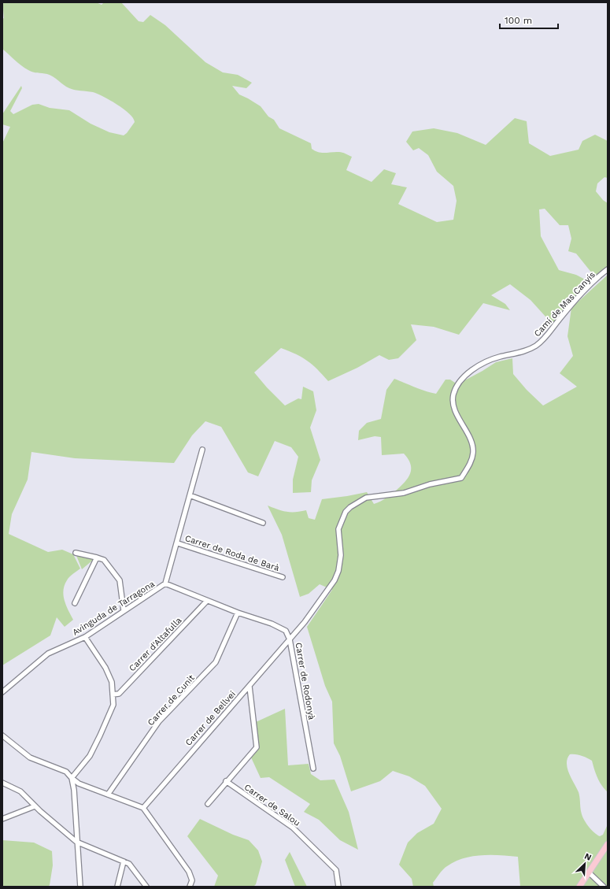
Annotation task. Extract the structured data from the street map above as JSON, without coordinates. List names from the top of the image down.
{
  "streets": {
    "street": [
      "Camí de Mas Canyís",
      "Carrer de Roda de Barà",
      "Avinguda de Tarragona",
      "Carrer d'Altafulla",
      "Carrer de Rodonyà",
      "Carrer de Cunit",
      "Carrer de Bellvei",
      "Carrer de Salou"
    ]
  },
  "crossings": [
    ["Camí de Mas Canyís", "Carrer de Rodonyà"],
    ["Camí de Mas Canyís", "Carrer de Bellvei"],
    ["Carrer de Roda de Barà", "Avinguda de Tarragona"],
    ["Avinguda de Tarragona", "Carrer de Rodonyà"],
    ["Carrer d'Altafulla", "Carrer de Rodonyà"],
    ["Carrer de Rodonyà", "Carrer de Cunit"],
    ["Carrer de Rodonyà", "Carrer de Bellvei"]
  ],
  "scale_bar": "100 m",
  "north": "top right"
}
